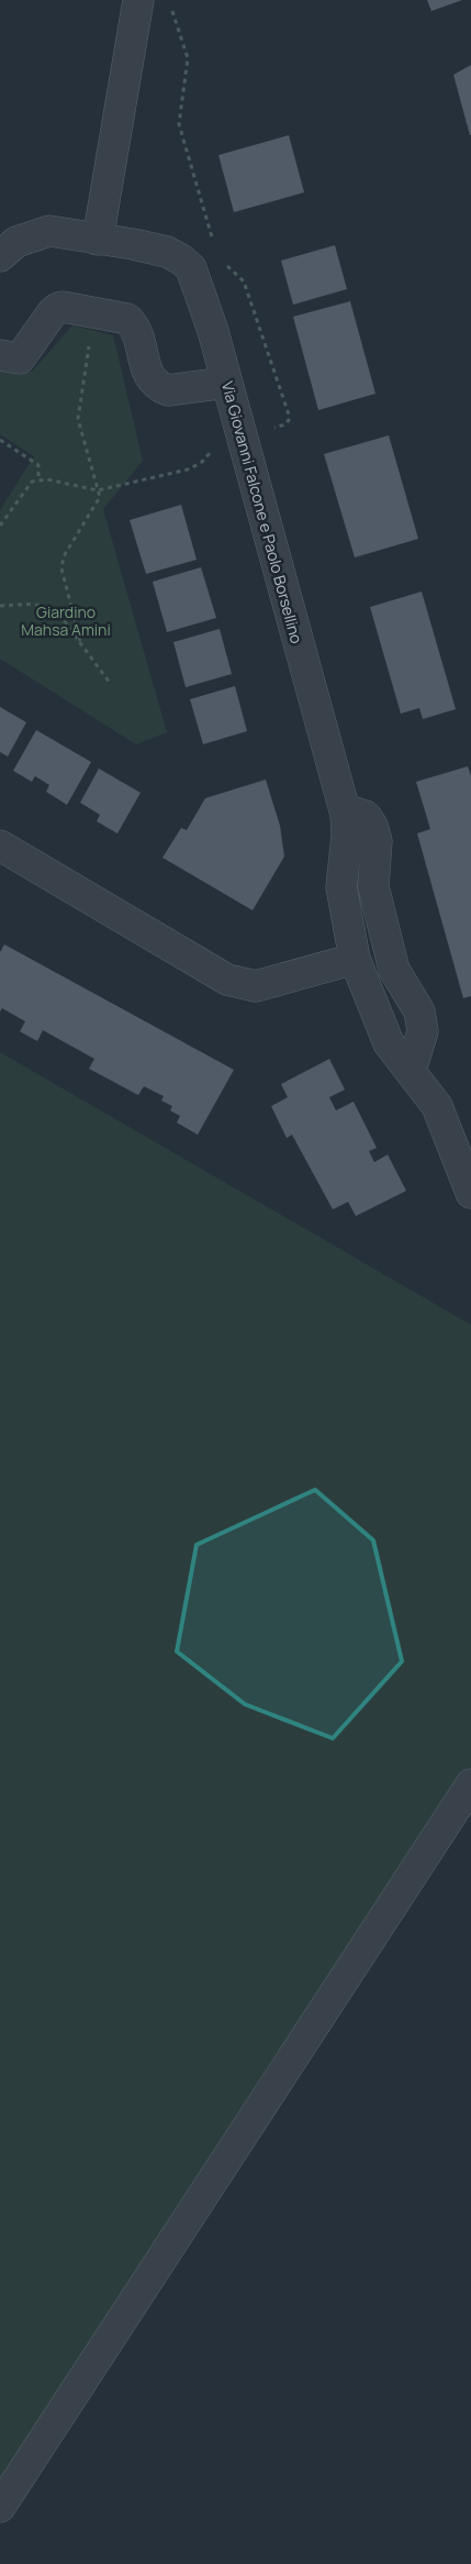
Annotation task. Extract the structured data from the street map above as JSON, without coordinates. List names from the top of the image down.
{
  "streets": {
    "street": ["Via Giovanni Falcone e Paolo Borsellino"]
  },
  "parks": ["Giardino Mahsa Amini"]
}
